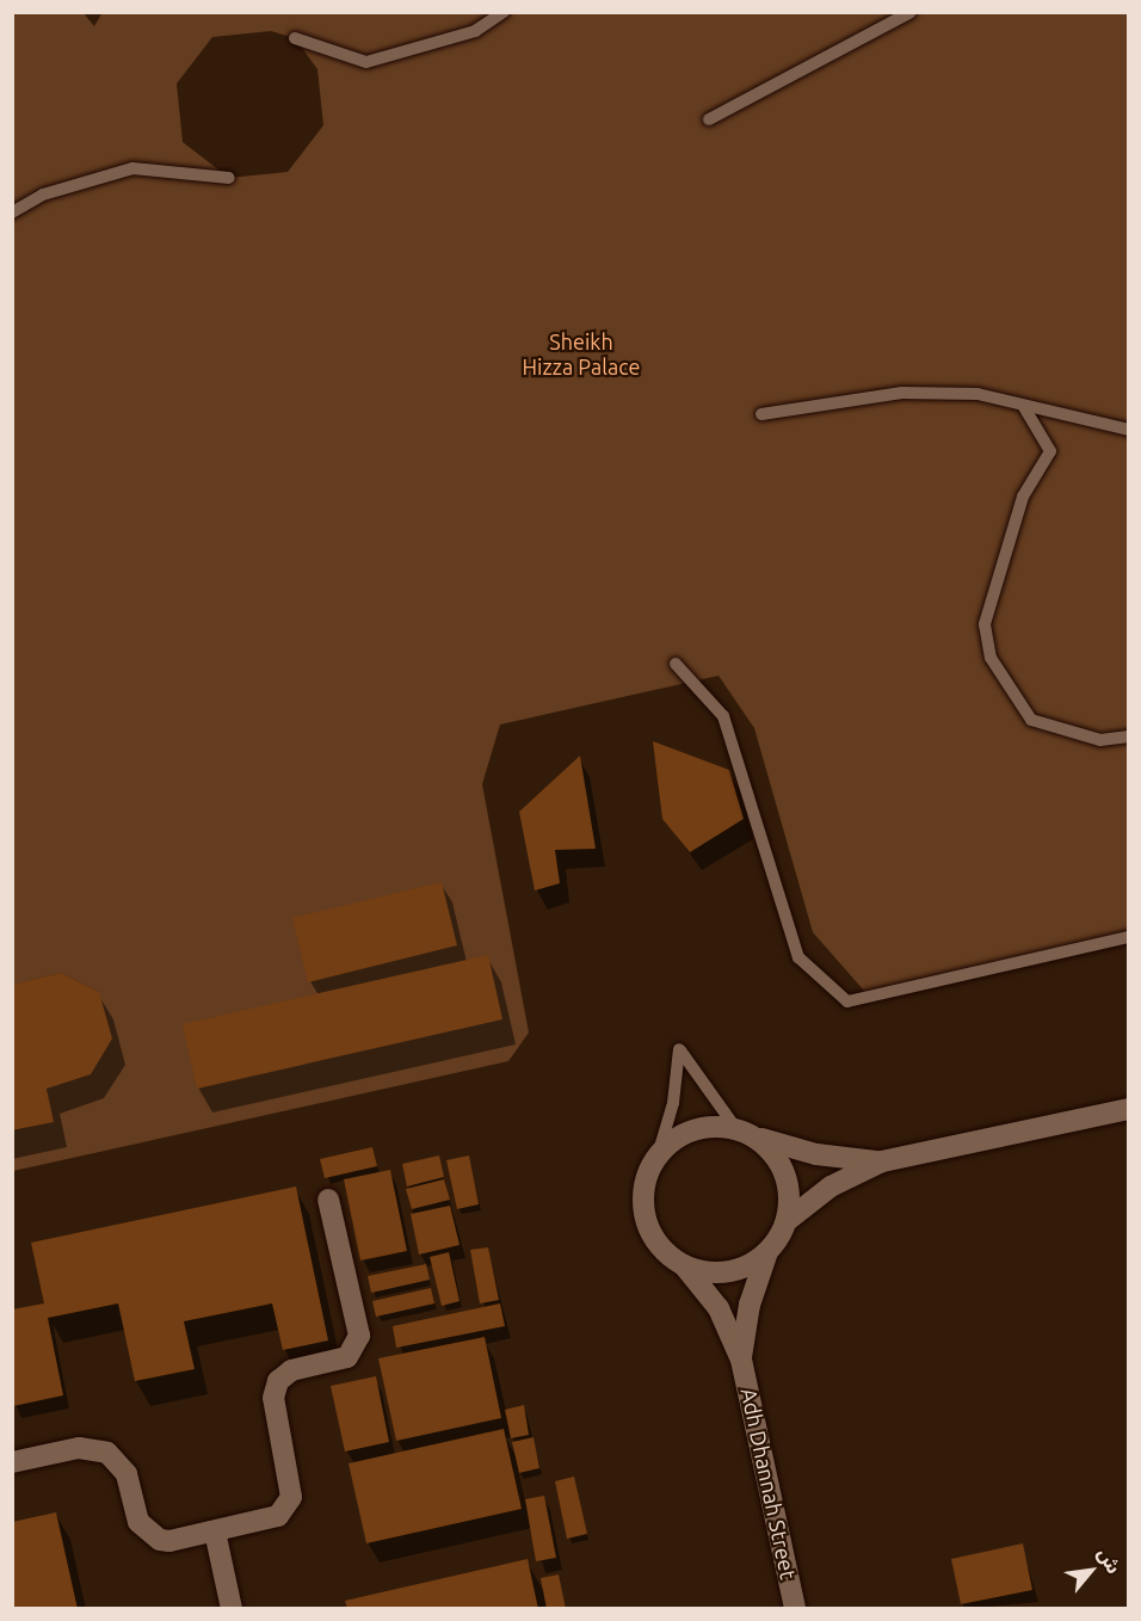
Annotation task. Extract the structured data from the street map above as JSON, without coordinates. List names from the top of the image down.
{
  "streets": {
    "street": ["Adh Dhannah Street"]
  },
  "parks": ["Sheikh Hizza Palace"],
  "north": "top right"
}
